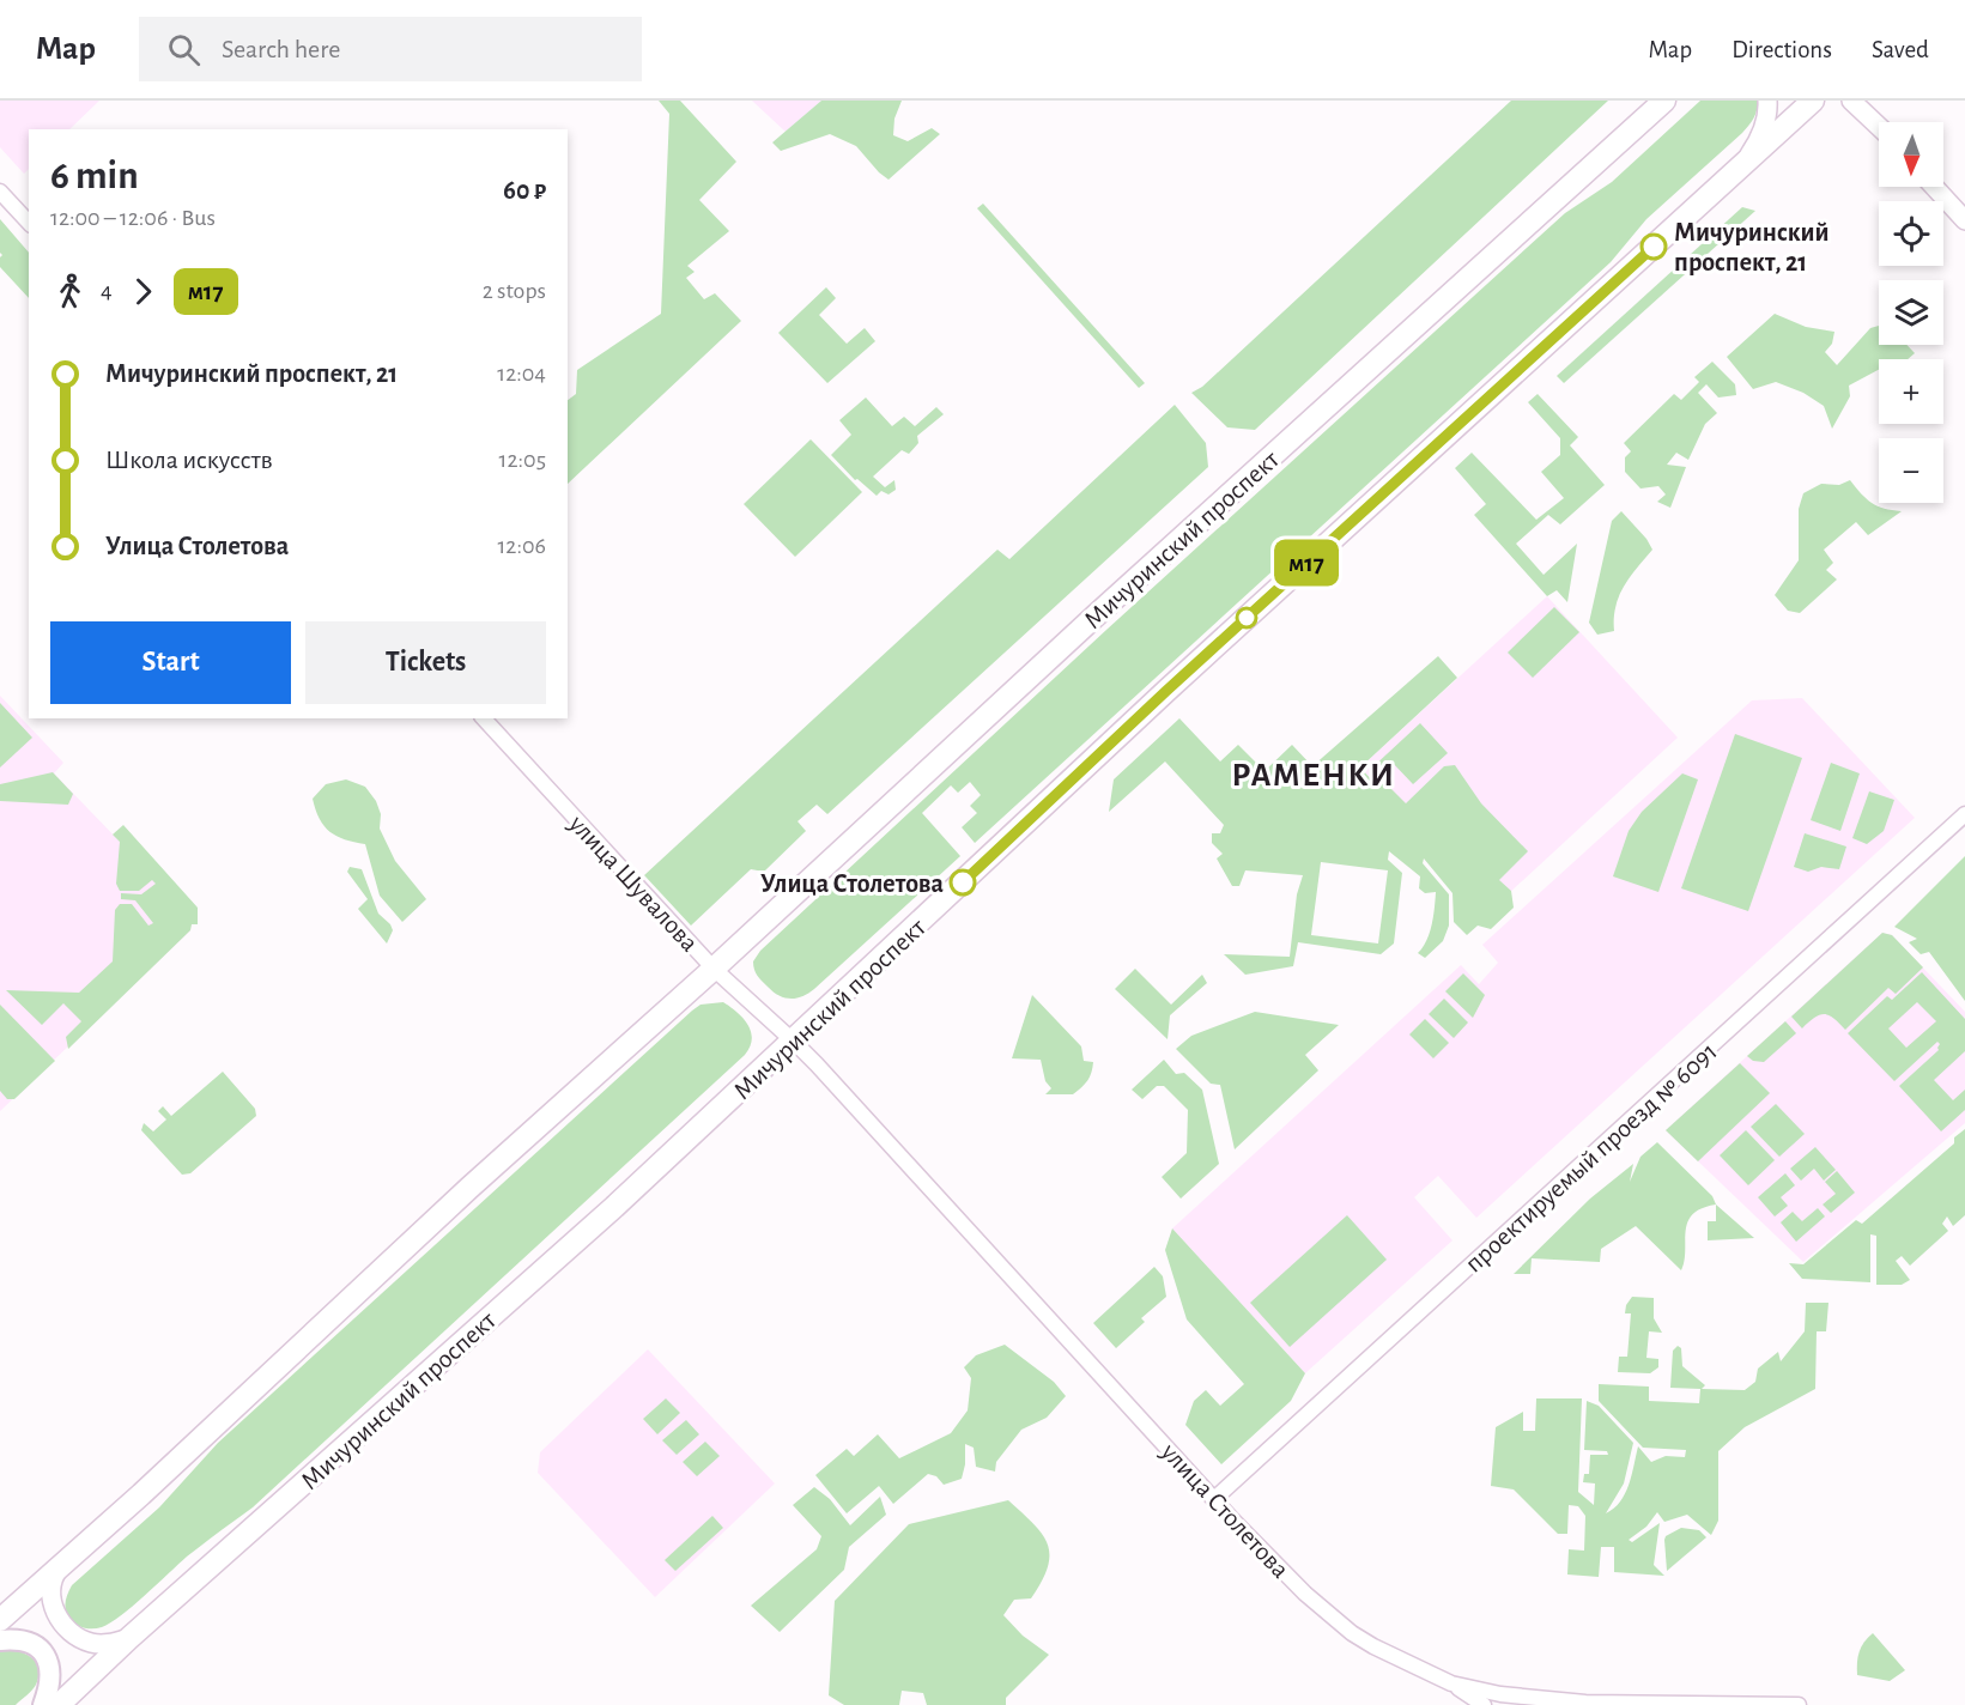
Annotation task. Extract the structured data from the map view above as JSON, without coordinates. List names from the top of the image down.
{
  "streets": {
    "main road": ["Мичуринский проспект"],
    "street": ["улица Шувалова", "проектируемый проезд № 6091", "улица Столетова"]
  },
  "crossings": [
    ["Мичуринский проспект", "улица Шувалова"],
    ["Мичуринский проспект", "улица Столетова"],
    ["улица Шувалова", "улица Столетова"],
    ["проектируемый проезд № 6091", "улица Столетова"]
  ],
  "districts": ["РАМЕНКИ"],
  "places": ["Мичуринский проспект, 21", "Улица Столетова"],
  "lines": ["bus line м17"],
  "north": "bottom",
  "page": {
    "header": "Map",
    "search": "Search here",
    "nav": ["Map", "Directions", "Saved"],
    "on_map": "м17",
    "map_buttons": ["+", "−"],
    "heading": ["6 min", "12:00 – 12:06 · Bus", "60 ₽"],
    "legs": ["4", "м17", "2 stops"],
    "list": [
      {
        "name": "Мичуринский проспект, 21",
        "value": "12:04"
      },
      {
        "name": "Школа искусств",
        "value": "12:05"
      },
      {
        "name": "Улица Столетова",
        "value": "12:06"
      }
    ],
    "buttons": ["Start", "Tickets"]
  }
}
